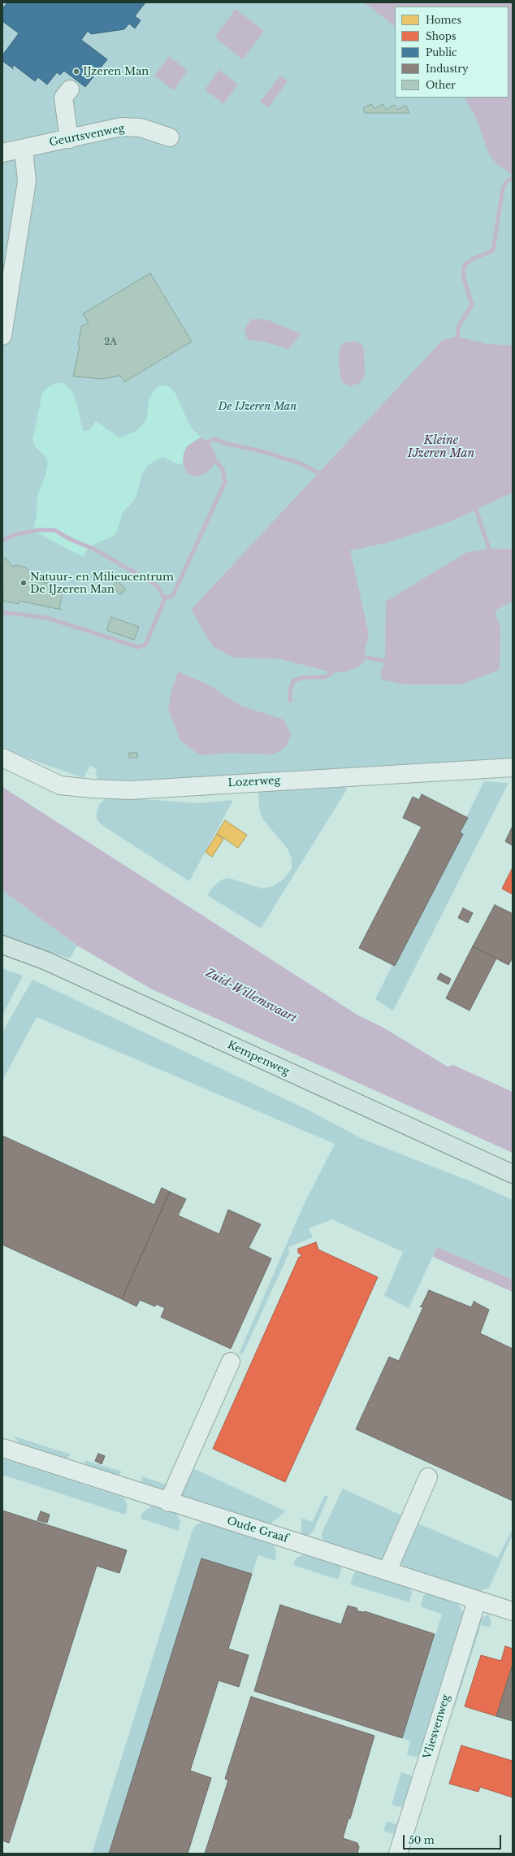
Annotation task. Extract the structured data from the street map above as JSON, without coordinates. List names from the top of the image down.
{
  "streets": {
    "main road": ["Kempenweg"],
    "street": [
      "Geurtsvenweg",
      "Lozerweg",
      "Oude Graaf",
      "Vliesvenweg"
    ]
  },
  "crossings": [
    ["Oude Graaf", "Vliesvenweg"]
  ],
  "water": ["Kleine IJzeren Man", "Zuid-Willemsvaart"],
  "parks": ["De IJzeren Man"],
  "places": ["IJzeren Man", "Natuur- en Milieucentrum De IJzeren Man"],
  "house_numbers": ["2A"],
  "legend": [
    "Homes",
    "Shops",
    "Public",
    "Industry",
    "Other"
  ],
  "scale_bar": "50 m"
}
